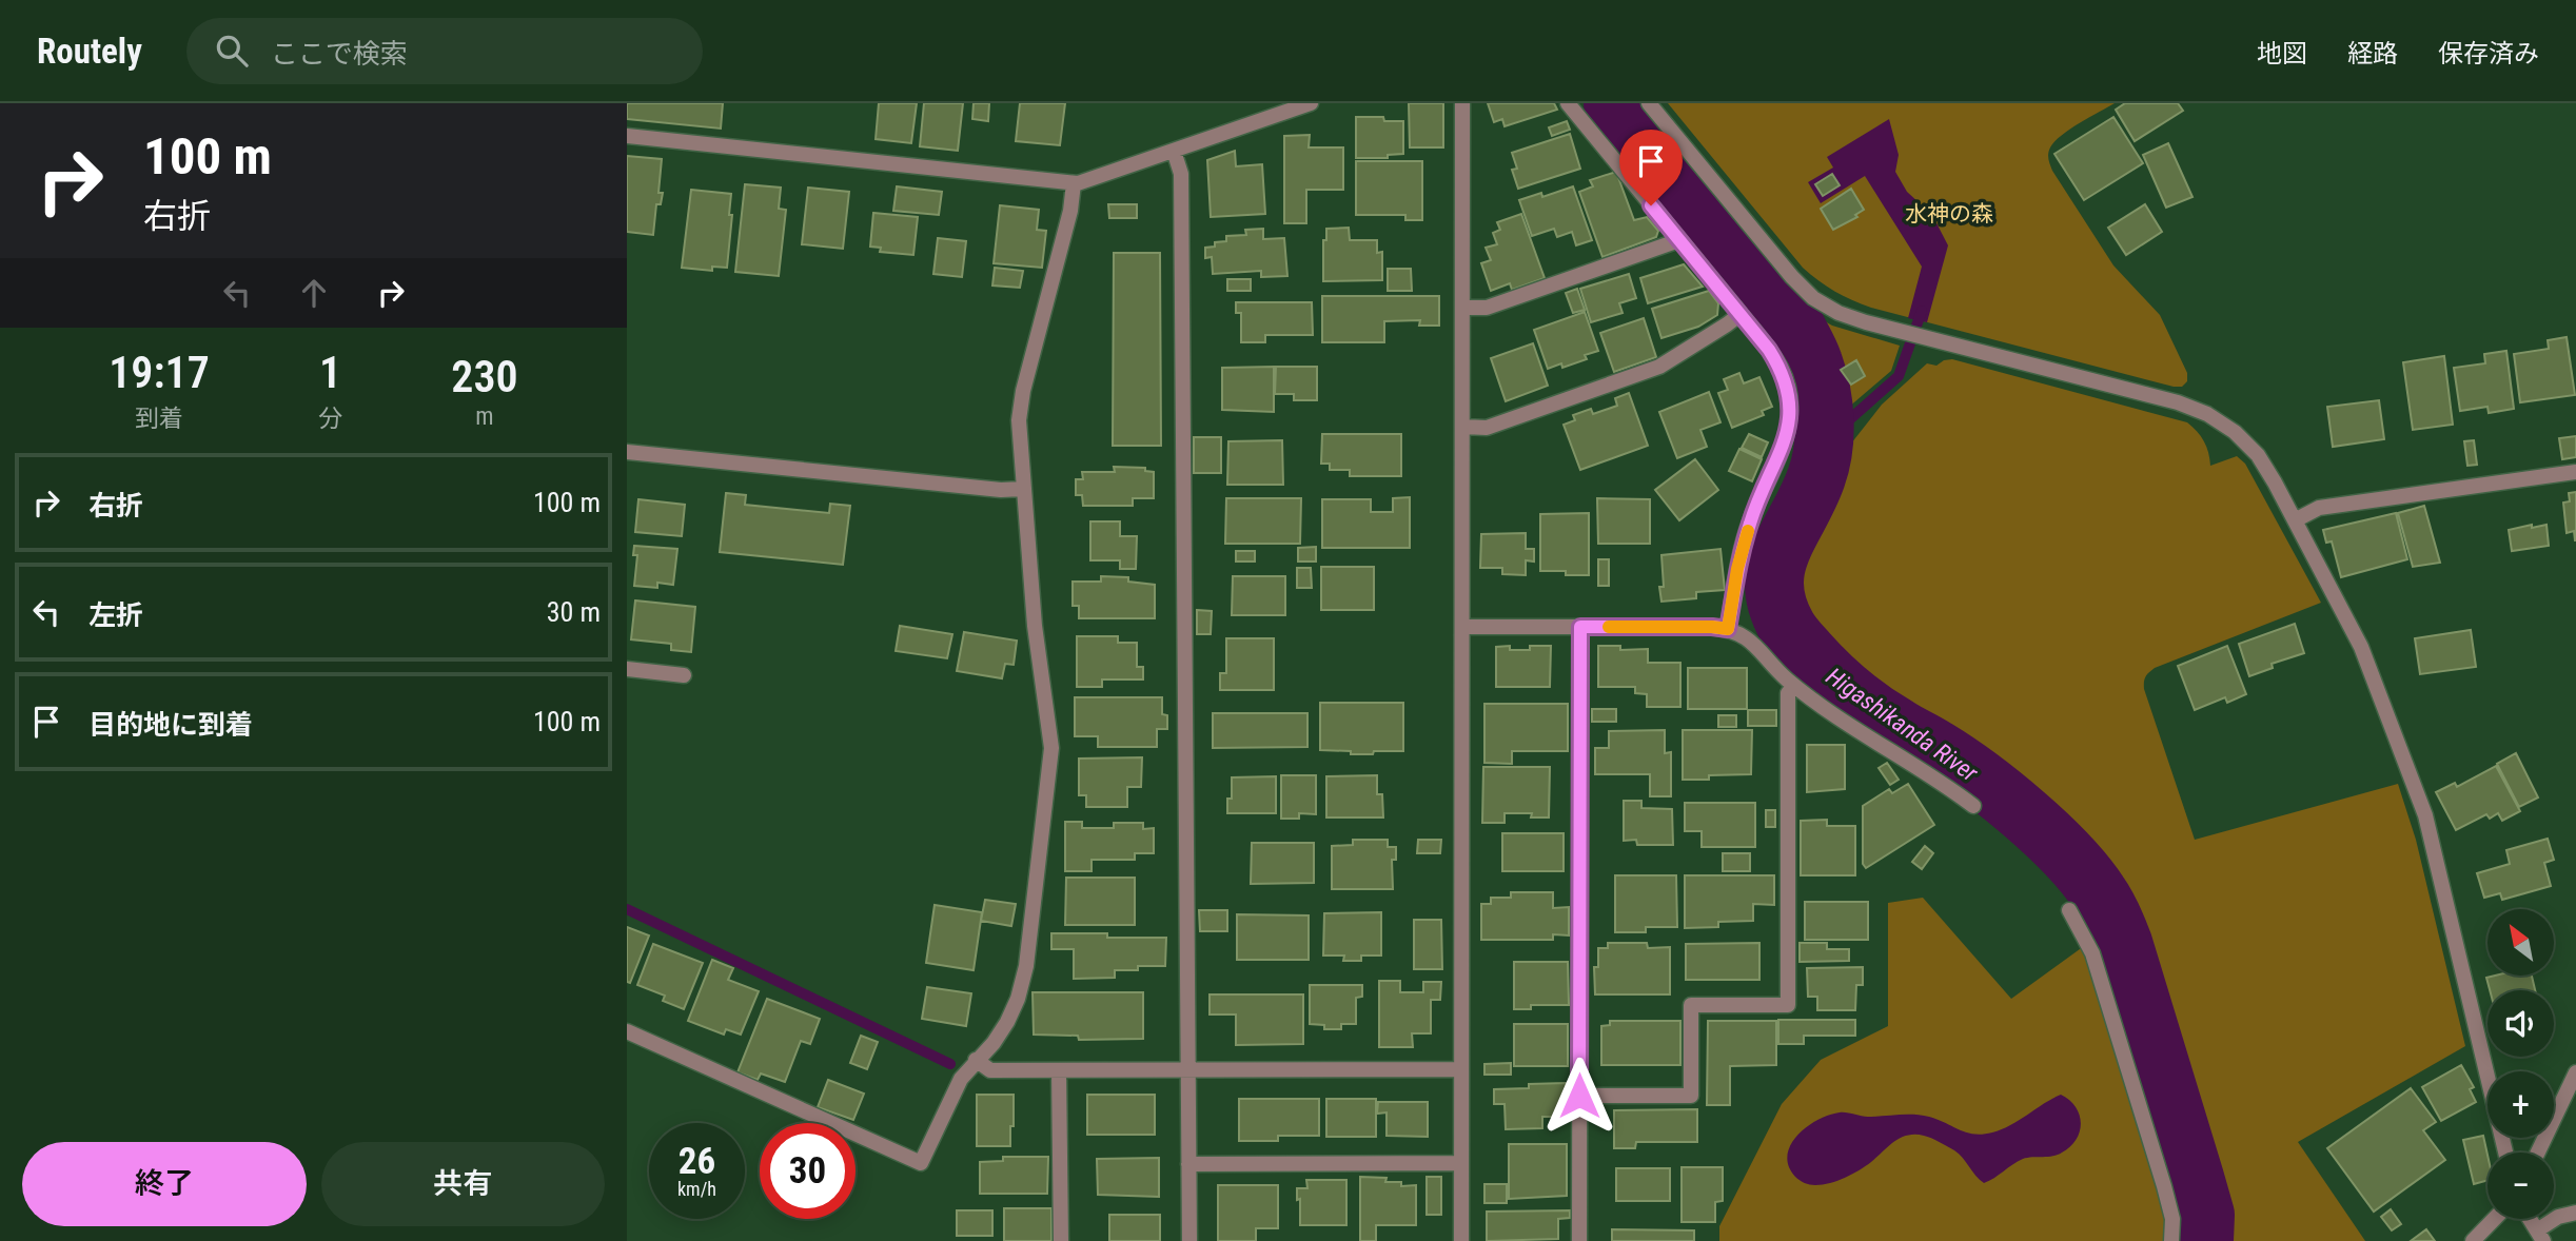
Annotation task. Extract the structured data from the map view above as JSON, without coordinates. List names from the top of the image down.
{
  "water": ["Higashikanda River"],
  "parks": ["水神の森"],
  "north": "top left",
  "page": {
    "header": "Routely",
    "search": "ここで検索",
    "nav": ["地図", "経路", "保存済み"],
    "turn": ["100 m", "右折"],
    "eta": [
      "19:17",
      "到着",
      "1",
      "分",
      "230",
      "m"
    ],
    "list": [
      {
        "name": "右折",
        "value": "100 m"
      },
      {
        "name": "左折",
        "value": "30 m"
      },
      {
        "name": "目的地に到着",
        "value": "100 m"
      }
    ],
    "map_buttons": ["+", "−"],
    "speed": "26 km/h",
    "limit": "30",
    "buttons": ["終了", "共有"]
  }
}
